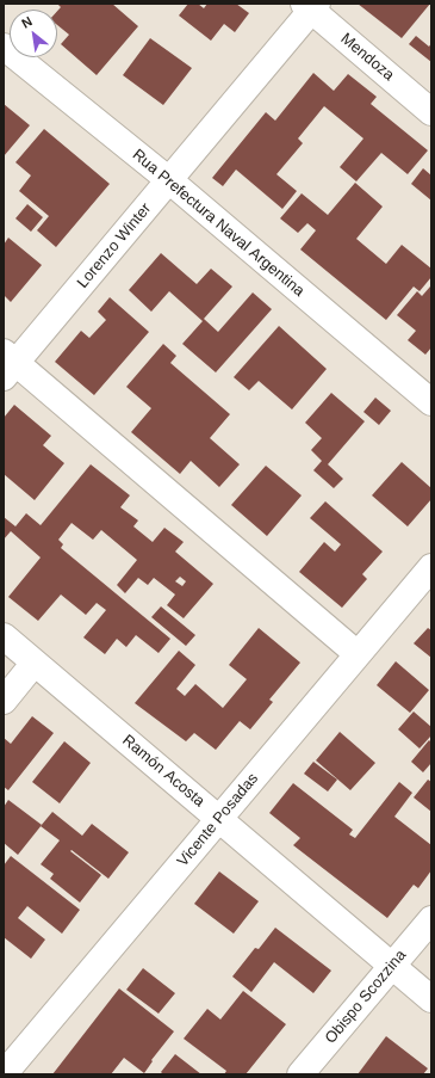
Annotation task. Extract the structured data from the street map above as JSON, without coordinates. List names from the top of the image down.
{
  "streets": {
    "street": [
      "Mendoza",
      "Rua Prefectura Naval Argentina",
      "Lorenzo Winter",
      "Ramón Acosta",
      "Vicente Posadas",
      "Obispo Scozzina"
    ]
  },
  "crossings": [
    ["Mendoza", "Lorenzo Winter"],
    ["Rua Prefectura Naval Argentina", "Lorenzo Winter"],
    ["Ramón Acosta", "Vicente Posadas"],
    ["Ramón Acosta", "Obispo Scozzina"]
  ],
  "north": "top left"
}
